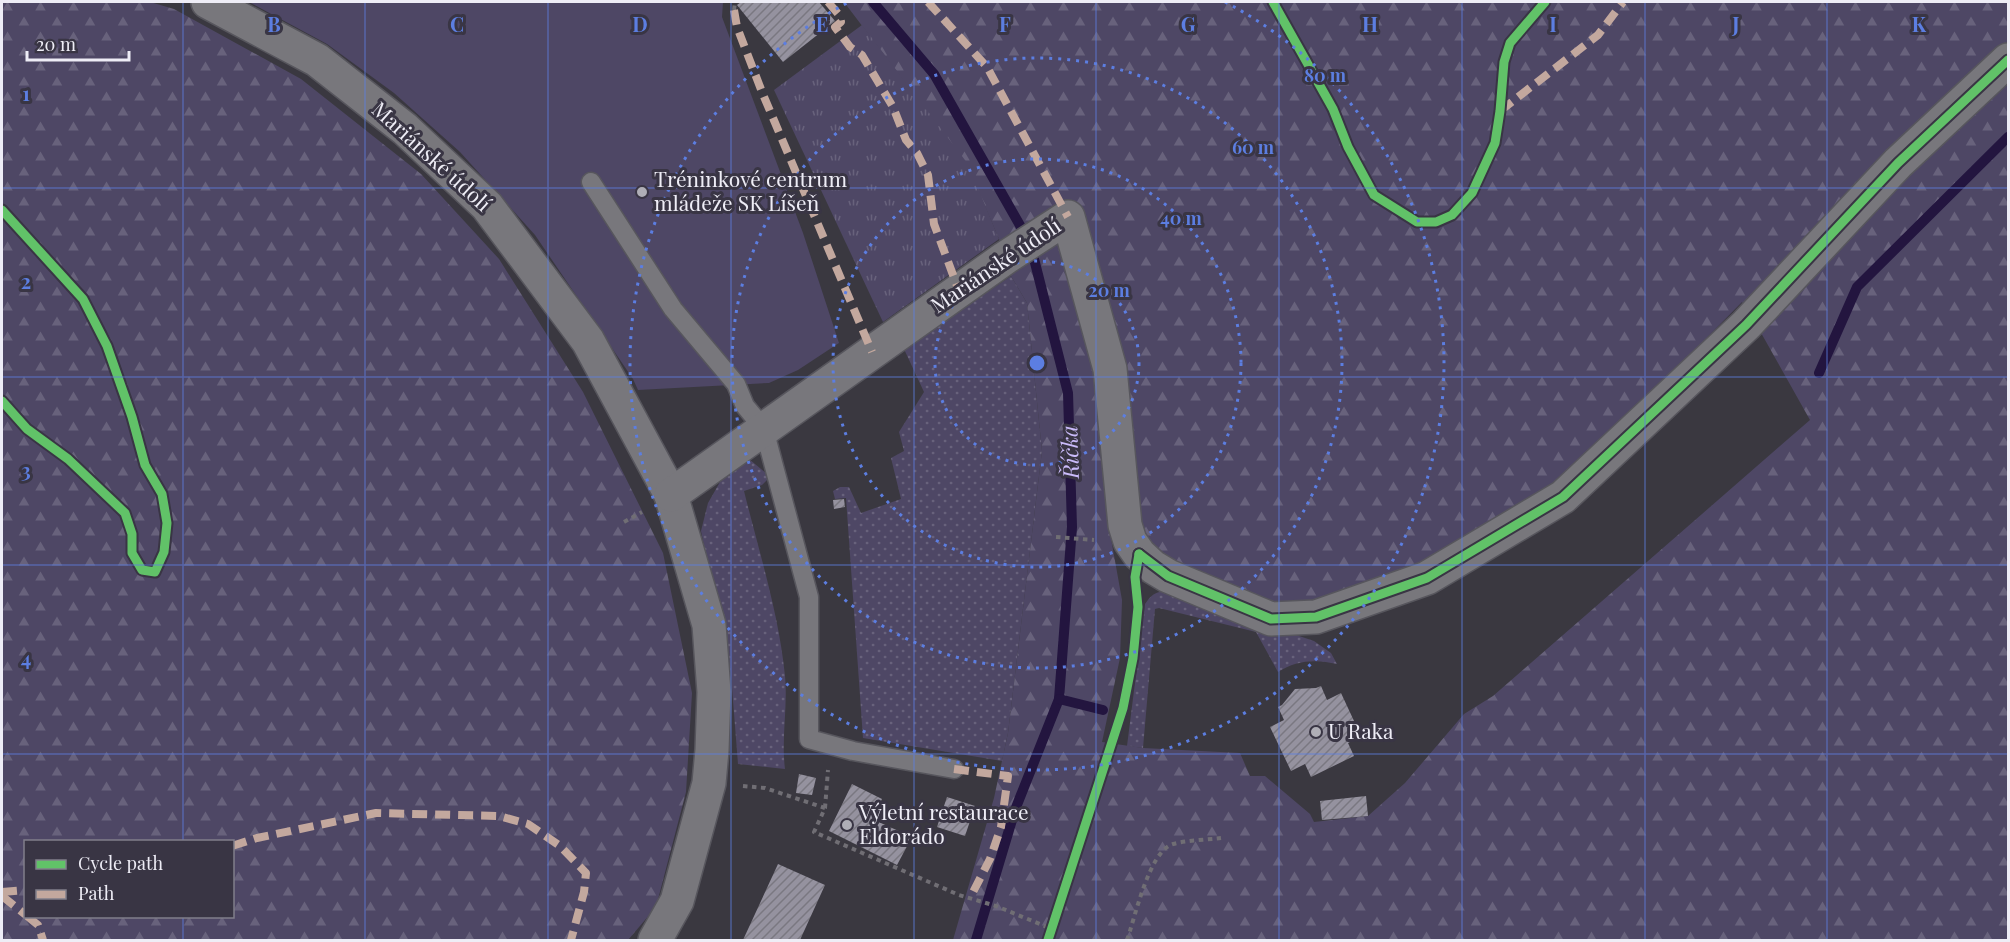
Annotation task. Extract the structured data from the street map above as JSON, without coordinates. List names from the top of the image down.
{
  "streets": {
    "street": ["Mariánské údolí"]
  },
  "water": ["Říčka"],
  "places": ["Tréninkové centrum mládeže SK Líšeň", "U Raka", "Výletní restaurace Eldorádo"],
  "legend": ["Cycle path", "Path"],
  "scale_bar": "20 m",
  "grid": {
    "columns": [
      "B",
      "C",
      "D",
      "E",
      "F",
      "G",
      "H",
      "I",
      "J",
      "K"
    ],
    "rows": [
      "1",
      "2",
      "3",
      "4"
    ]
  },
  "rings": [
    "80 m",
    "60 m",
    "40 m",
    "20 m"
  ]
}
